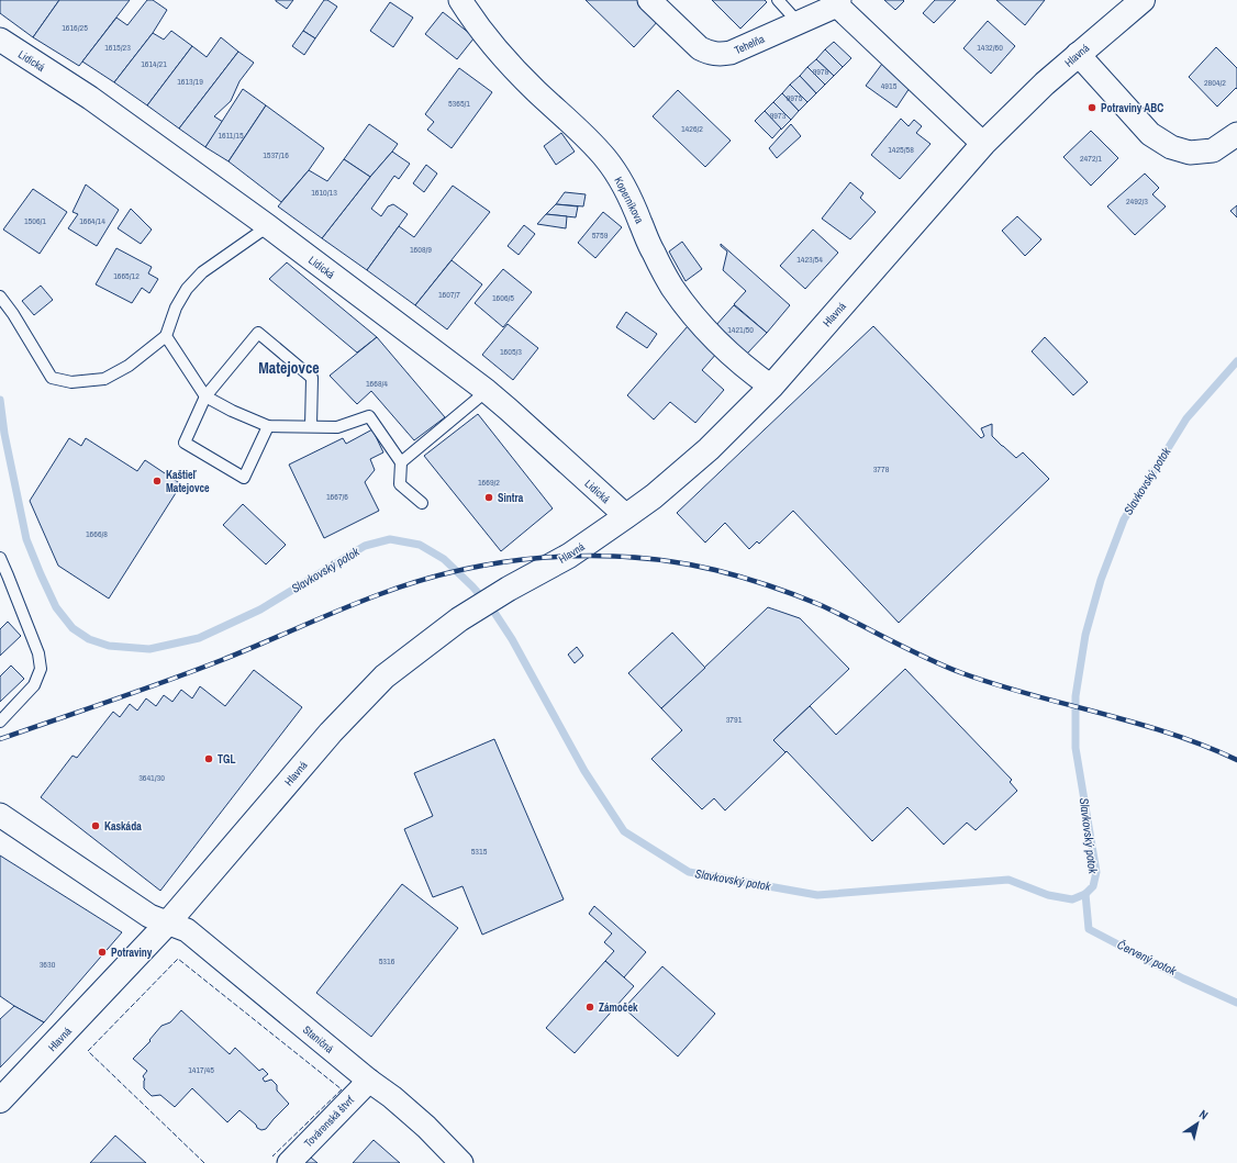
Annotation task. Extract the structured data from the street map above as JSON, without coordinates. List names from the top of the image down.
{
  "streets": {
    "main road": ["Hlavná"],
    "street": [
      "Tehelňa",
      "Lidická",
      "Koperníkova",
      "Staničná",
      "Továrenská štvrť"
    ]
  },
  "crossings": [
    ["Tehelňa", "Hlavná"],
    ["Hlavná", "Lidická"],
    ["Hlavná", "Koperníkova"],
    ["Hlavná", "Staničná"],
    ["Staničná", "Továrenská štvrť"]
  ],
  "districts": ["Matejovce"],
  "water": ["Slavkovský potok", "Červený potok"],
  "places": [
    "Potraviny ABC",
    "Kaštieľ Matejovce",
    "Sintra",
    "TGL",
    "Kaskáda",
    "Potraviny",
    "Zámoček"
  ],
  "house_numbers": [
    "1616/25",
    "1615/23",
    "1432/60",
    "1614/21",
    "9978",
    "1613/19",
    "2804/2",
    "4915",
    "9975",
    "5365/1",
    "9973",
    "1426/2",
    "1611/15",
    "1425/58",
    "1537/16",
    "2472/1",
    "1610/13",
    "2492/3",
    "1506/1",
    "1664/14",
    "5759",
    "1608/9",
    "1423/54",
    "1665/12",
    "1607/7",
    "1606/5",
    "1421/50",
    "1605/3",
    "1668/4",
    "3778",
    "1669/2",
    "1667/6",
    "1666/8",
    "3791",
    "3641/30",
    "5315",
    "5316",
    "3630",
    "1417/45"
  ],
  "north": "top right"
}
